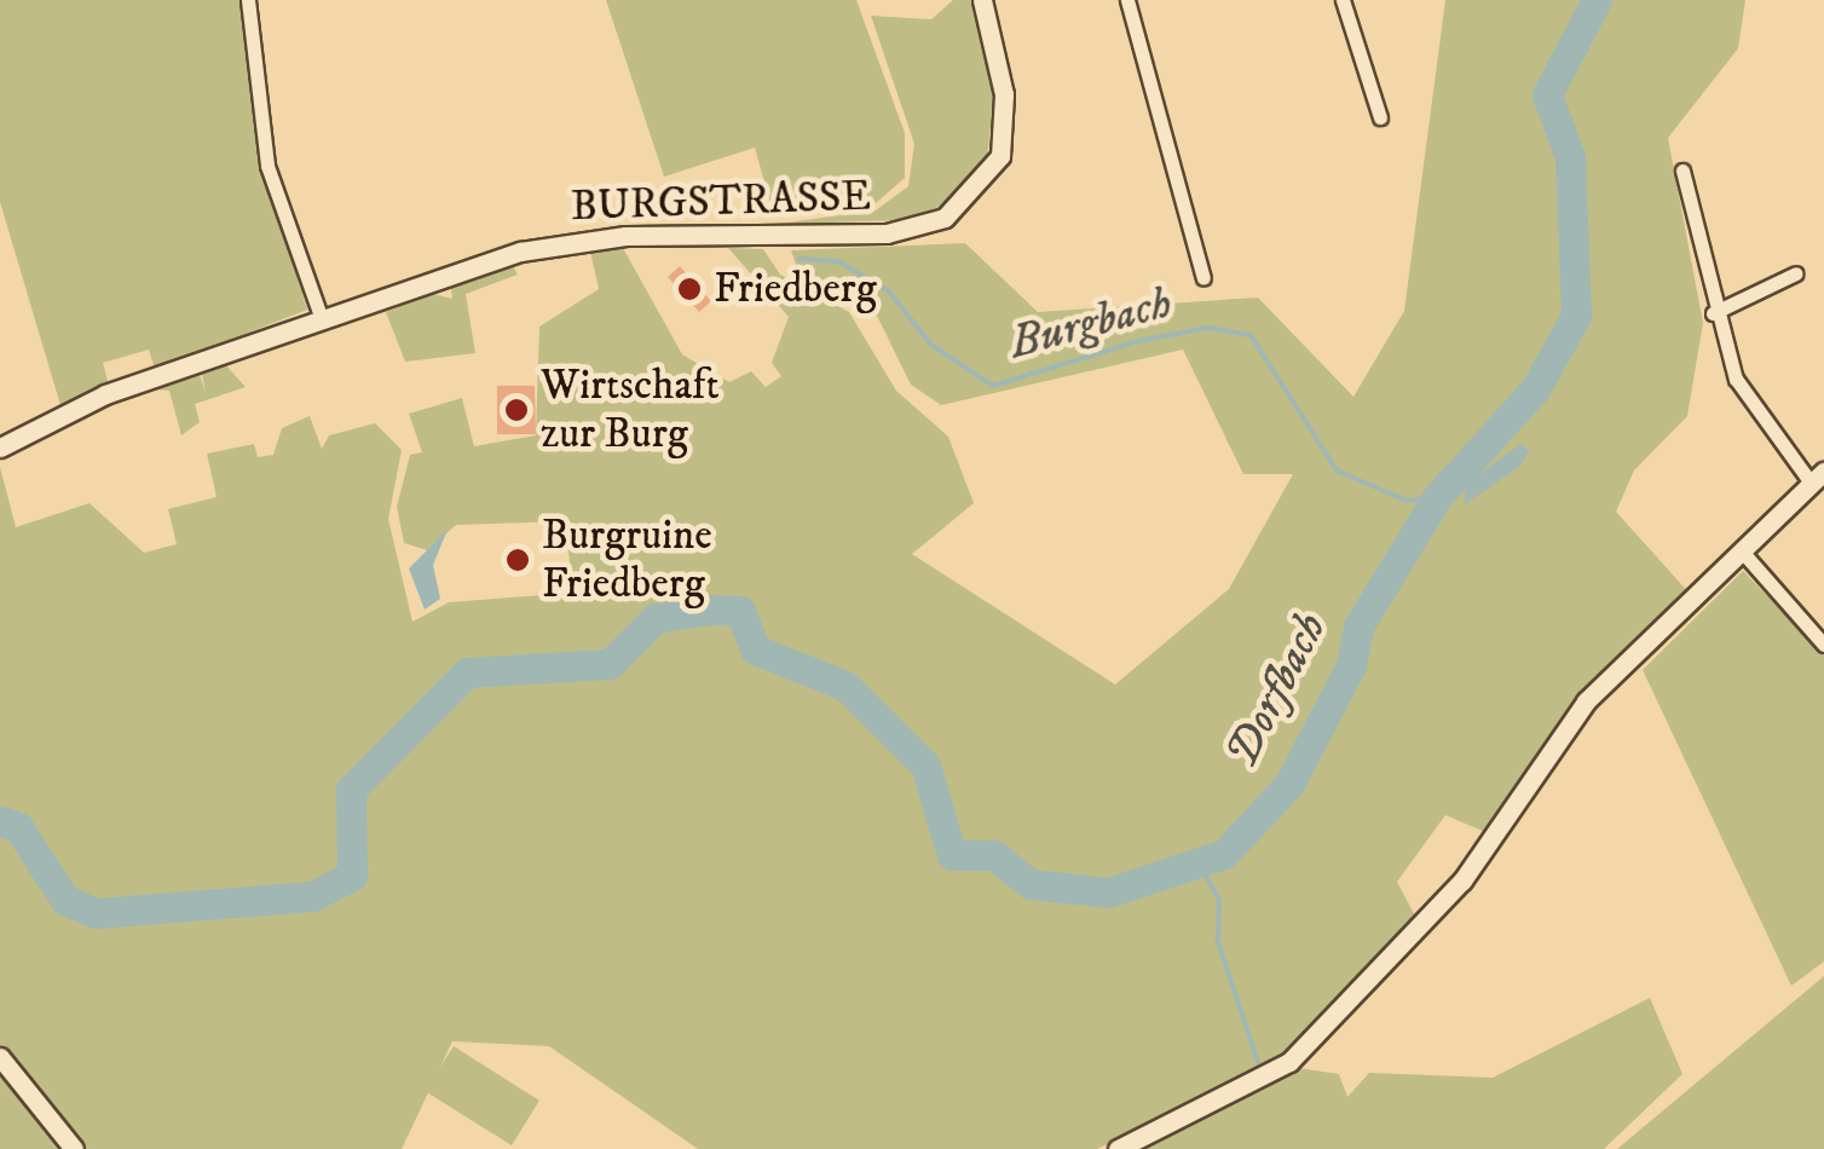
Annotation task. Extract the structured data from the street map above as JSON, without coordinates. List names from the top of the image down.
{
  "streets": {
    "street": ["BURGSTRASSE"]
  },
  "water": ["Burgbach", "Dorfbach"],
  "places": ["Friedberg", "Wirtschaft zur Burg", "Burgruine Friedberg"]
}
